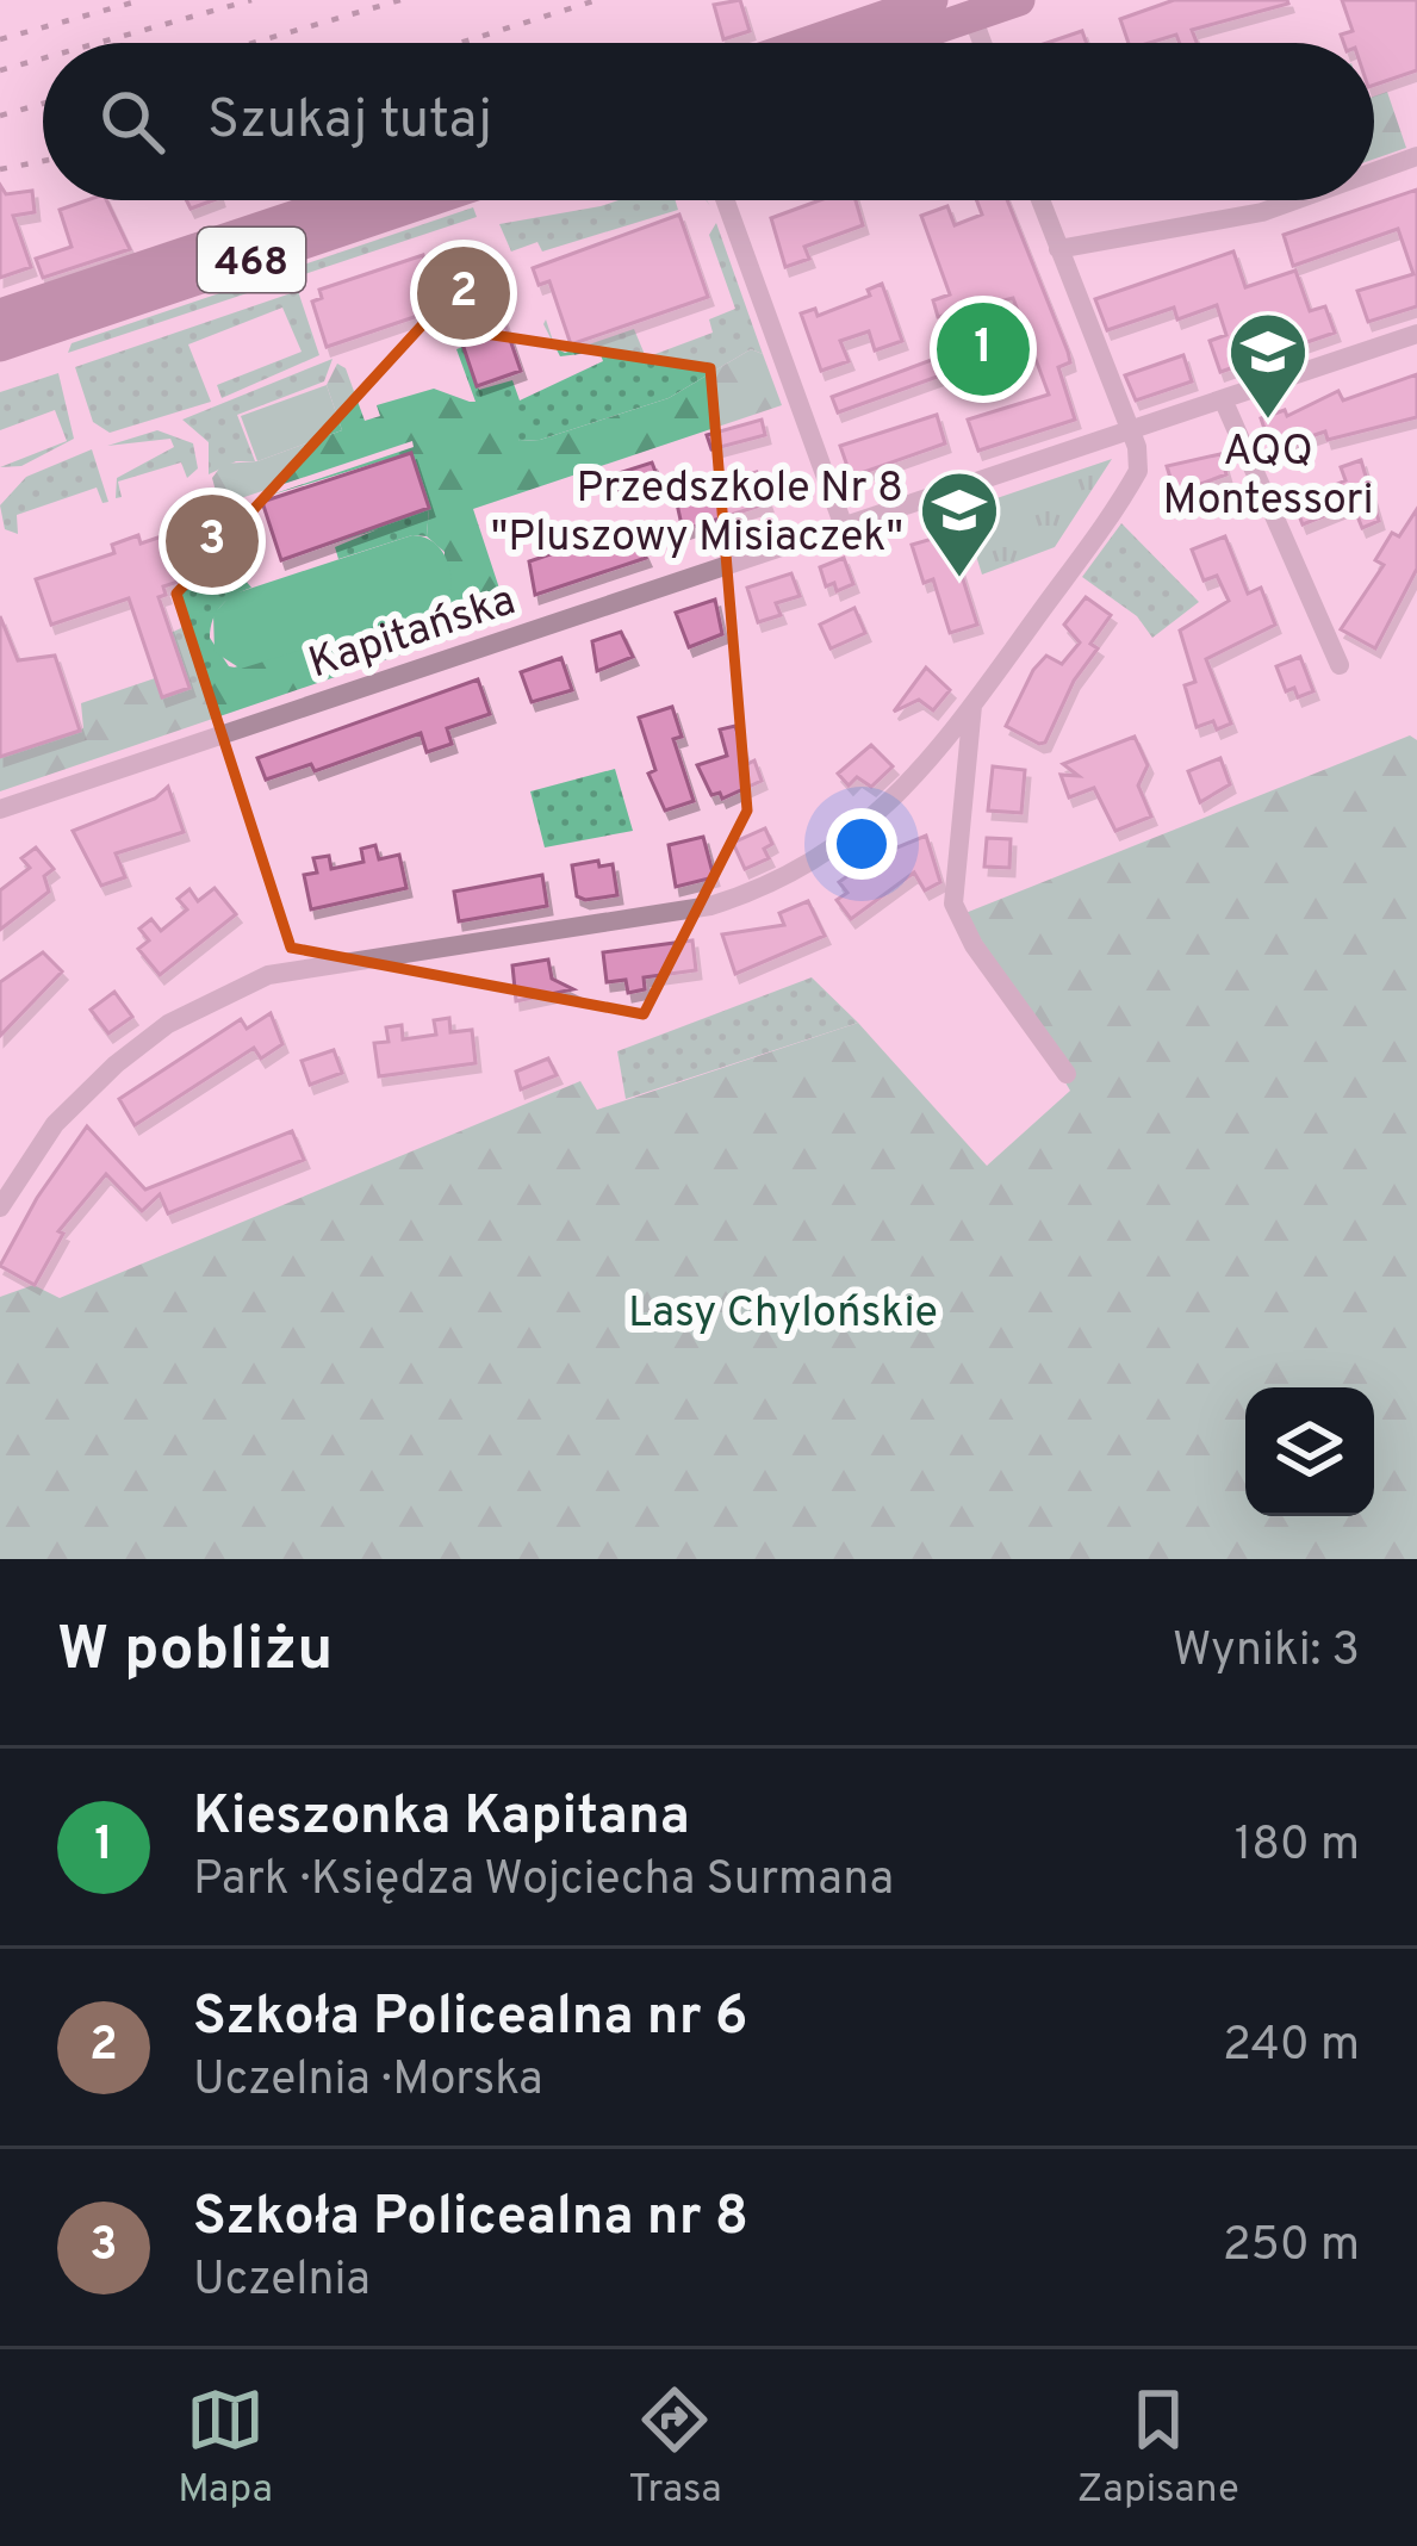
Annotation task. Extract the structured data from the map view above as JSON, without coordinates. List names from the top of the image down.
{
  "streets": {
    "main road": ["468"],
    "street": ["Kapitańska"]
  },
  "parks": ["Lasy Chylońskie"],
  "places": {
    "school or university": ["AQQ Montessori", "Przedszkole Nr 8 \"Pluszowy Misiaczek\""]
  },
  "page": {
    "search": "Szukaj tutaj",
    "pins": ["2", "1", "3"],
    "heading": ["W pobliżu", "Wyniki: 3"],
    "list": [
      {
        "mark": "1",
        "name": "Kieszonka Kapitana",
        "note": "Park · Księdza Wojciecha Surmana",
        "value": "180 m"
      },
      {
        "mark": "2",
        "name": "Szkoła Policealna nr 6",
        "note": "Uczelnia · Morska",
        "value": "240 m"
      },
      {
        "mark": "3",
        "name": "Szkoła Policealna nr 8",
        "note": "Uczelnia",
        "value": "250 m"
      }
    ],
    "nav": ["Mapa", "Trasa", "Zapisane"]
  }
}
